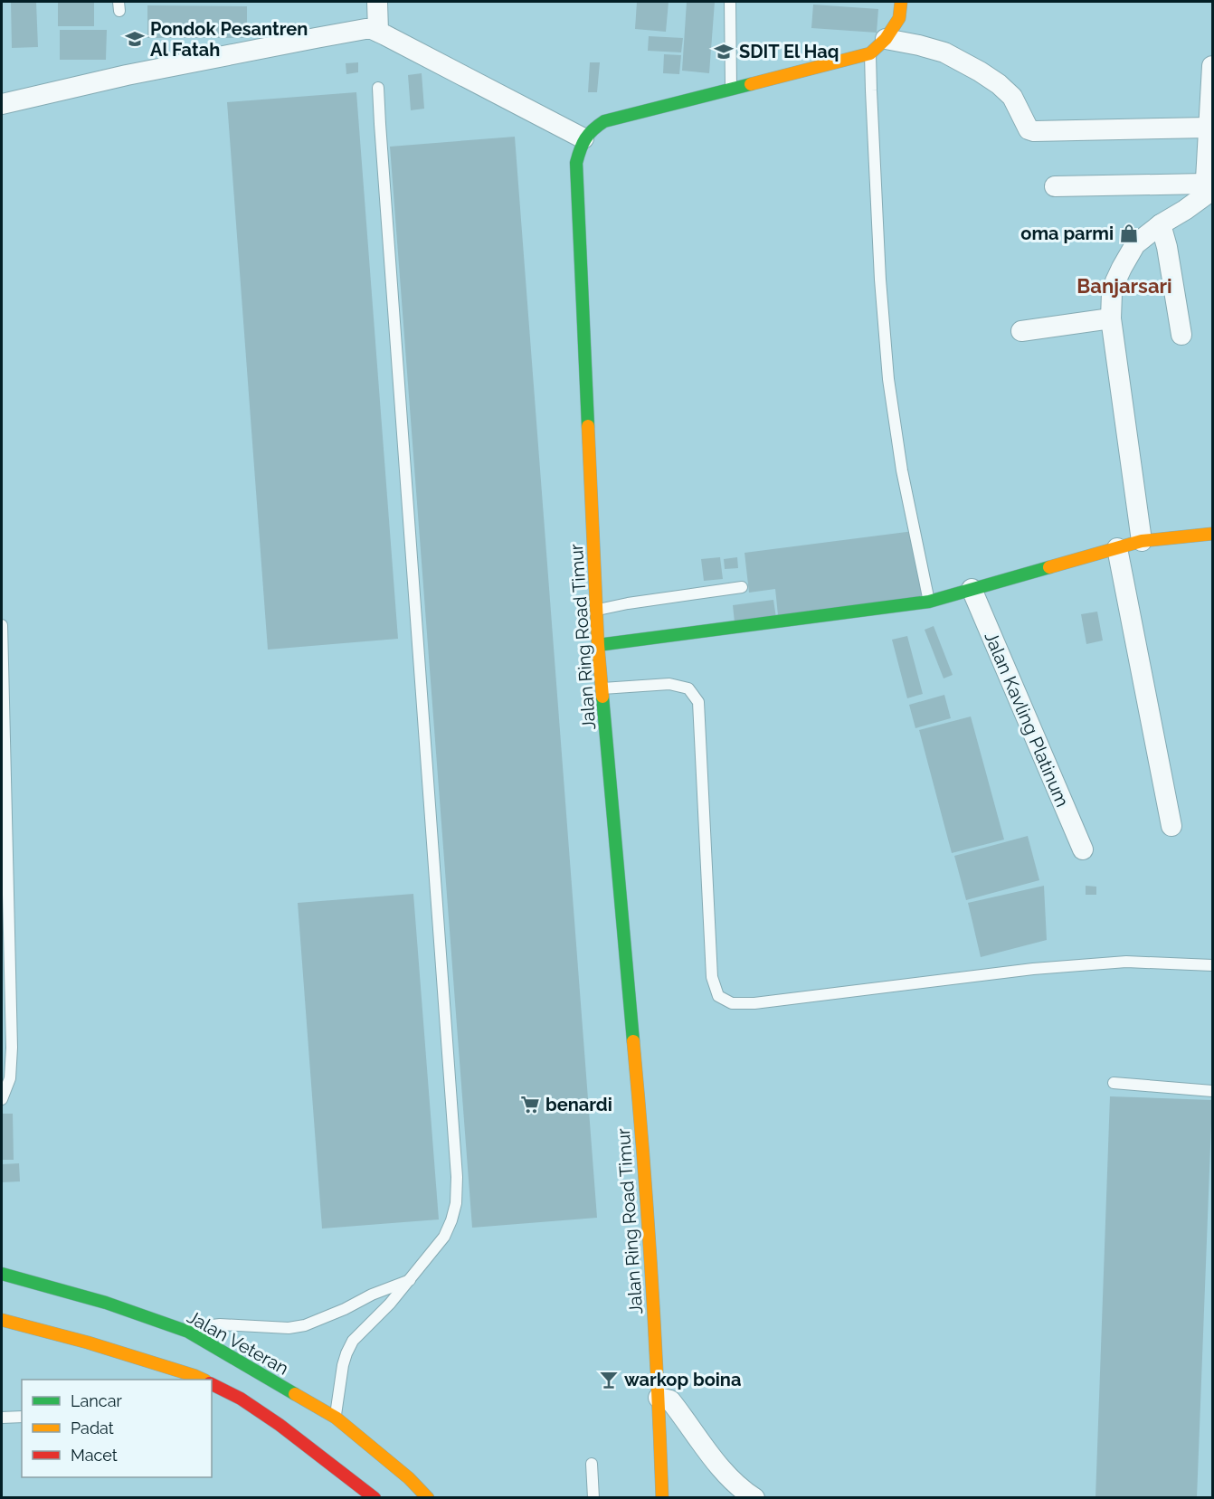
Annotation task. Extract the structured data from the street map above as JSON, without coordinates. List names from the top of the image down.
{
  "streets": {
    "street": ["Jalan Ring Road Timur", "Jalan Kavling Platinum", "Jalan Veteran"]
  },
  "districts": ["Banjarsari"],
  "places": {
    "school or university": ["Pondok Pesantren Al Fatah", "SDIT El Haq"],
    "shop": ["oma parmi"],
    "supermarket": ["benardi"],
    "bar": ["warkop boina"]
  },
  "legend": ["Lancar", "Padat", "Macet"]
}
